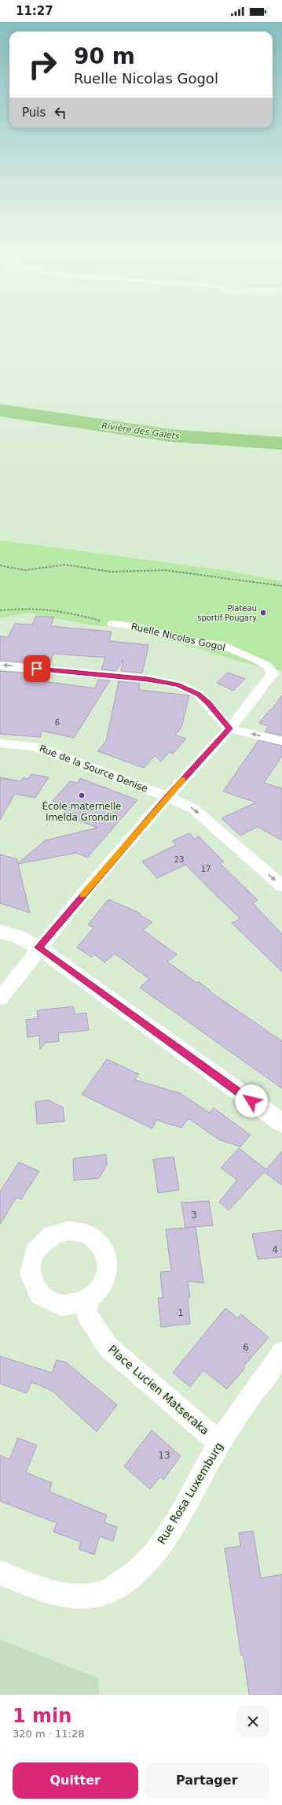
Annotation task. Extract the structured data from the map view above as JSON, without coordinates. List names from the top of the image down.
{
  "streets": {
    "street": [
      "Ruelle Nicolas Gogol",
      "Rue de la Source Denise",
      "Place Lucien Matseraka",
      "Rue Rosa Luxemburg"
    ]
  },
  "crossings": [
    ["Ruelle Nicolas Gogol", "Rue de la Source Denise"],
    ["Place Lucien Matseraka", "Rue Rosa Luxemburg"]
  ],
  "water": ["Rivière des Galets"],
  "places": ["Plateau sportif Pougary", "École maternelle Imelda Grondin"],
  "house_numbers": [
    "6",
    "23",
    "17",
    "3",
    "4",
    "1",
    "6",
    "13"
  ],
  "page": {
    "status": "11:27",
    "turn": ["90 m", "Ruelle Nicolas Gogol"],
    "then": "Puis",
    "heading": ["1 min", "320 m · 11:28"],
    "buttons": ["Quitter", "Partager"]
  }
}
